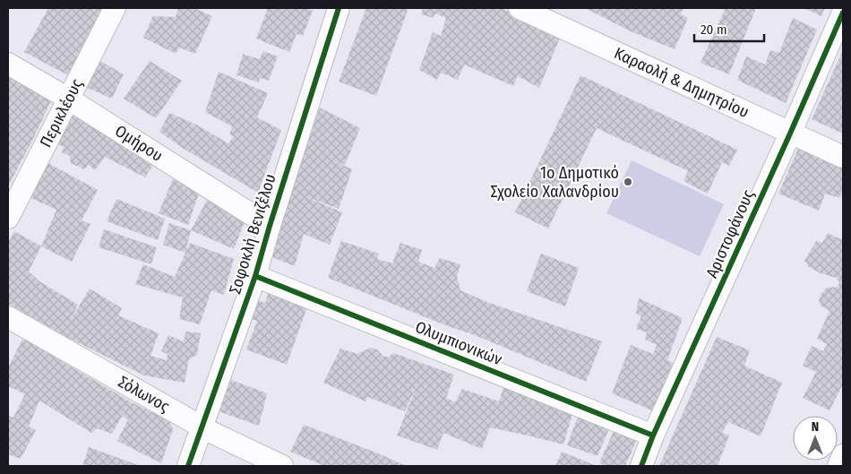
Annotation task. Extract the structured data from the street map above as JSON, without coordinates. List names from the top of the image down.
{
  "streets": {
    "street": [
      "Καραολή & Δημητρίου",
      "Περικλέους",
      "Ομήρου",
      "Σοφοκλή Βενιζέλου",
      "Αριστοφάνους",
      "Ολυμπιονικών",
      "Σόλωνος"
    ]
  },
  "crossings": [
    ["Καραολή & Δημητρίου", "Αριστοφάνους"],
    ["Περικλέους", "Ομήρου"],
    ["Ομήρου", "Σοφοκλή Βενιζέλου"],
    ["Σοφοκλή Βενιζέλου", "Ολυμπιονικών"],
    ["Σοφοκλή Βενιζέλου", "Σόλωνος"],
    ["Αριστοφάνους", "Ολυμπιονικών"]
  ],
  "places": ["1ο Δημοτικό Σχολείο Χαλανδρίου"],
  "scale_bar": "20 m",
  "north": "top"
}
